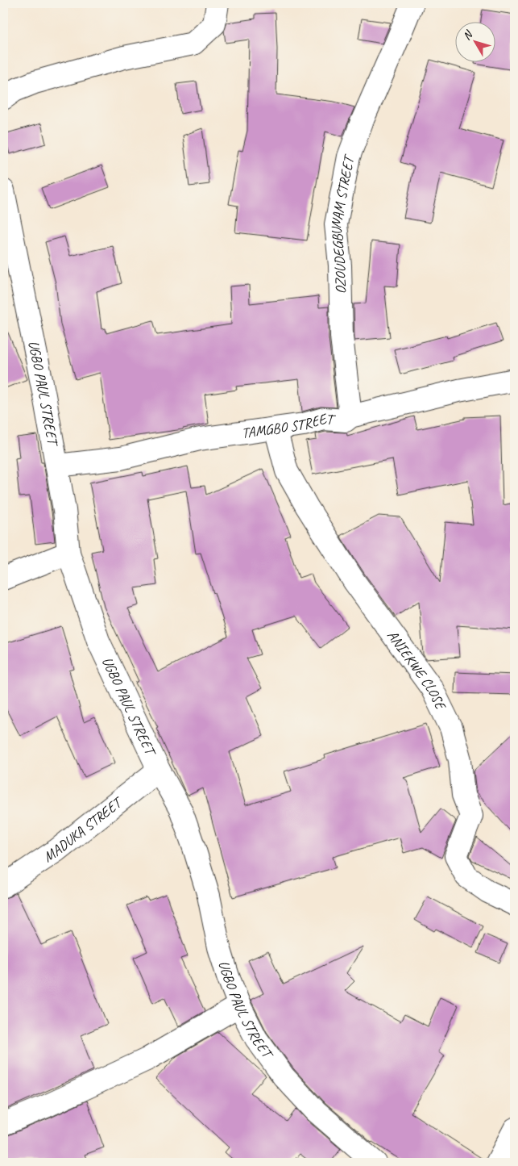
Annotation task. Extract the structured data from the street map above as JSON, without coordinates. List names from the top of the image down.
{
  "streets": {
    "street": [
      "OZOUDEGBUNAM STREET",
      "UGBO PAUL STREET",
      "TAMGBO STREET",
      "ANIEKWE CLOSE",
      "MADUKA STREET"
    ]
  },
  "crossings": [
    ["OZOUDEGBUNAM STREET", "TAMGBO STREET"],
    ["UGBO PAUL STREET", "TAMGBO STREET"],
    ["UGBO PAUL STREET", "MADUKA STREET"],
    ["TAMGBO STREET", "ANIEKWE CLOSE"]
  ],
  "north": "top left"
}
